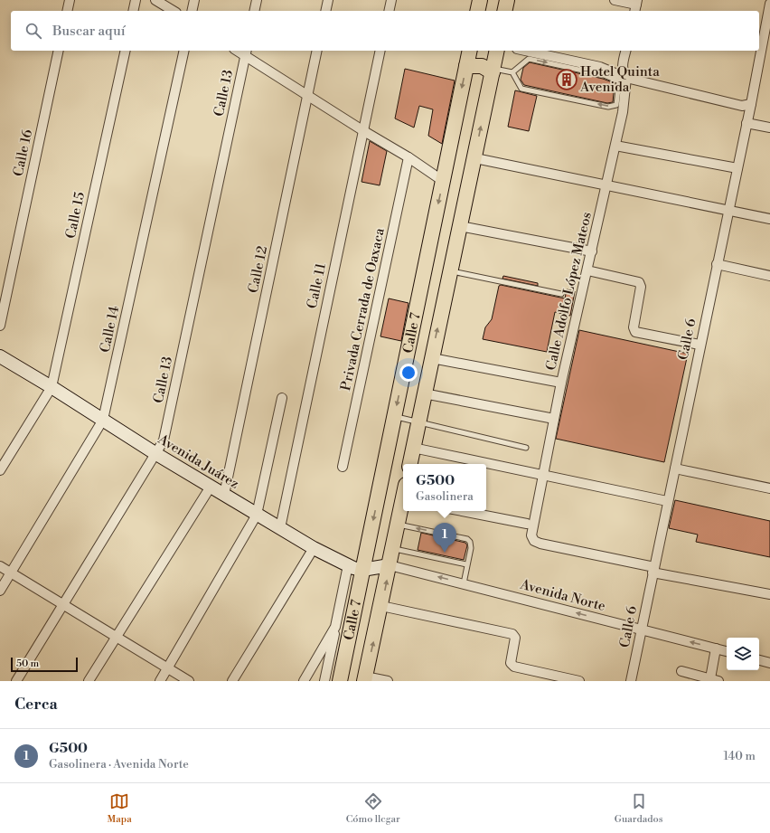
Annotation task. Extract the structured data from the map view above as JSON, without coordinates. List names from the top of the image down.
{
  "streets": {
    "main road": ["Calle 7"],
    "street": [
      "Calle 13",
      "Calle 16",
      "Calle 15",
      "Calle 12",
      "Calle 11",
      "Calle Adolfo López Mateos",
      "Privada Cerrada de Oaxaca",
      "Calle 14",
      "Calle 6",
      "Avenida Juárez",
      "Avenida Norte"
    ]
  },
  "crossings": [
    ["Calle 13", "Avenida Juárez"],
    ["Calle 15", "Avenida Juárez"],
    ["Calle 12", "Avenida Juárez"],
    ["Calle 11", "Avenida Juárez"],
    ["Calle Adolfo López Mateos", "Calle 6"],
    ["Calle 14", "Avenida Juárez"],
    ["Calle 7", "Avenida Juárez"],
    ["Calle 7", "Avenida Norte"],
    ["Calle 6", "Avenida Norte"],
    ["Avenida Juárez", "Avenida Norte"]
  ],
  "places": {
    "building": ["Hotel Quinta Avenida"]
  },
  "scale_bar": "50 m",
  "page": {
    "search": "Buscar aquí",
    "popup": ["G500", "Gasolinera"],
    "pins": "1",
    "scale": "50 m",
    "heading": "Cerca",
    "list": [
      {
        "mark": "1",
        "name": "G500",
        "note": "Gasolinera · Avenida Norte",
        "value": "140 m"
      }
    ],
    "nav": ["Mapa", "Cómo llegar", "Guardados"]
  }
}
